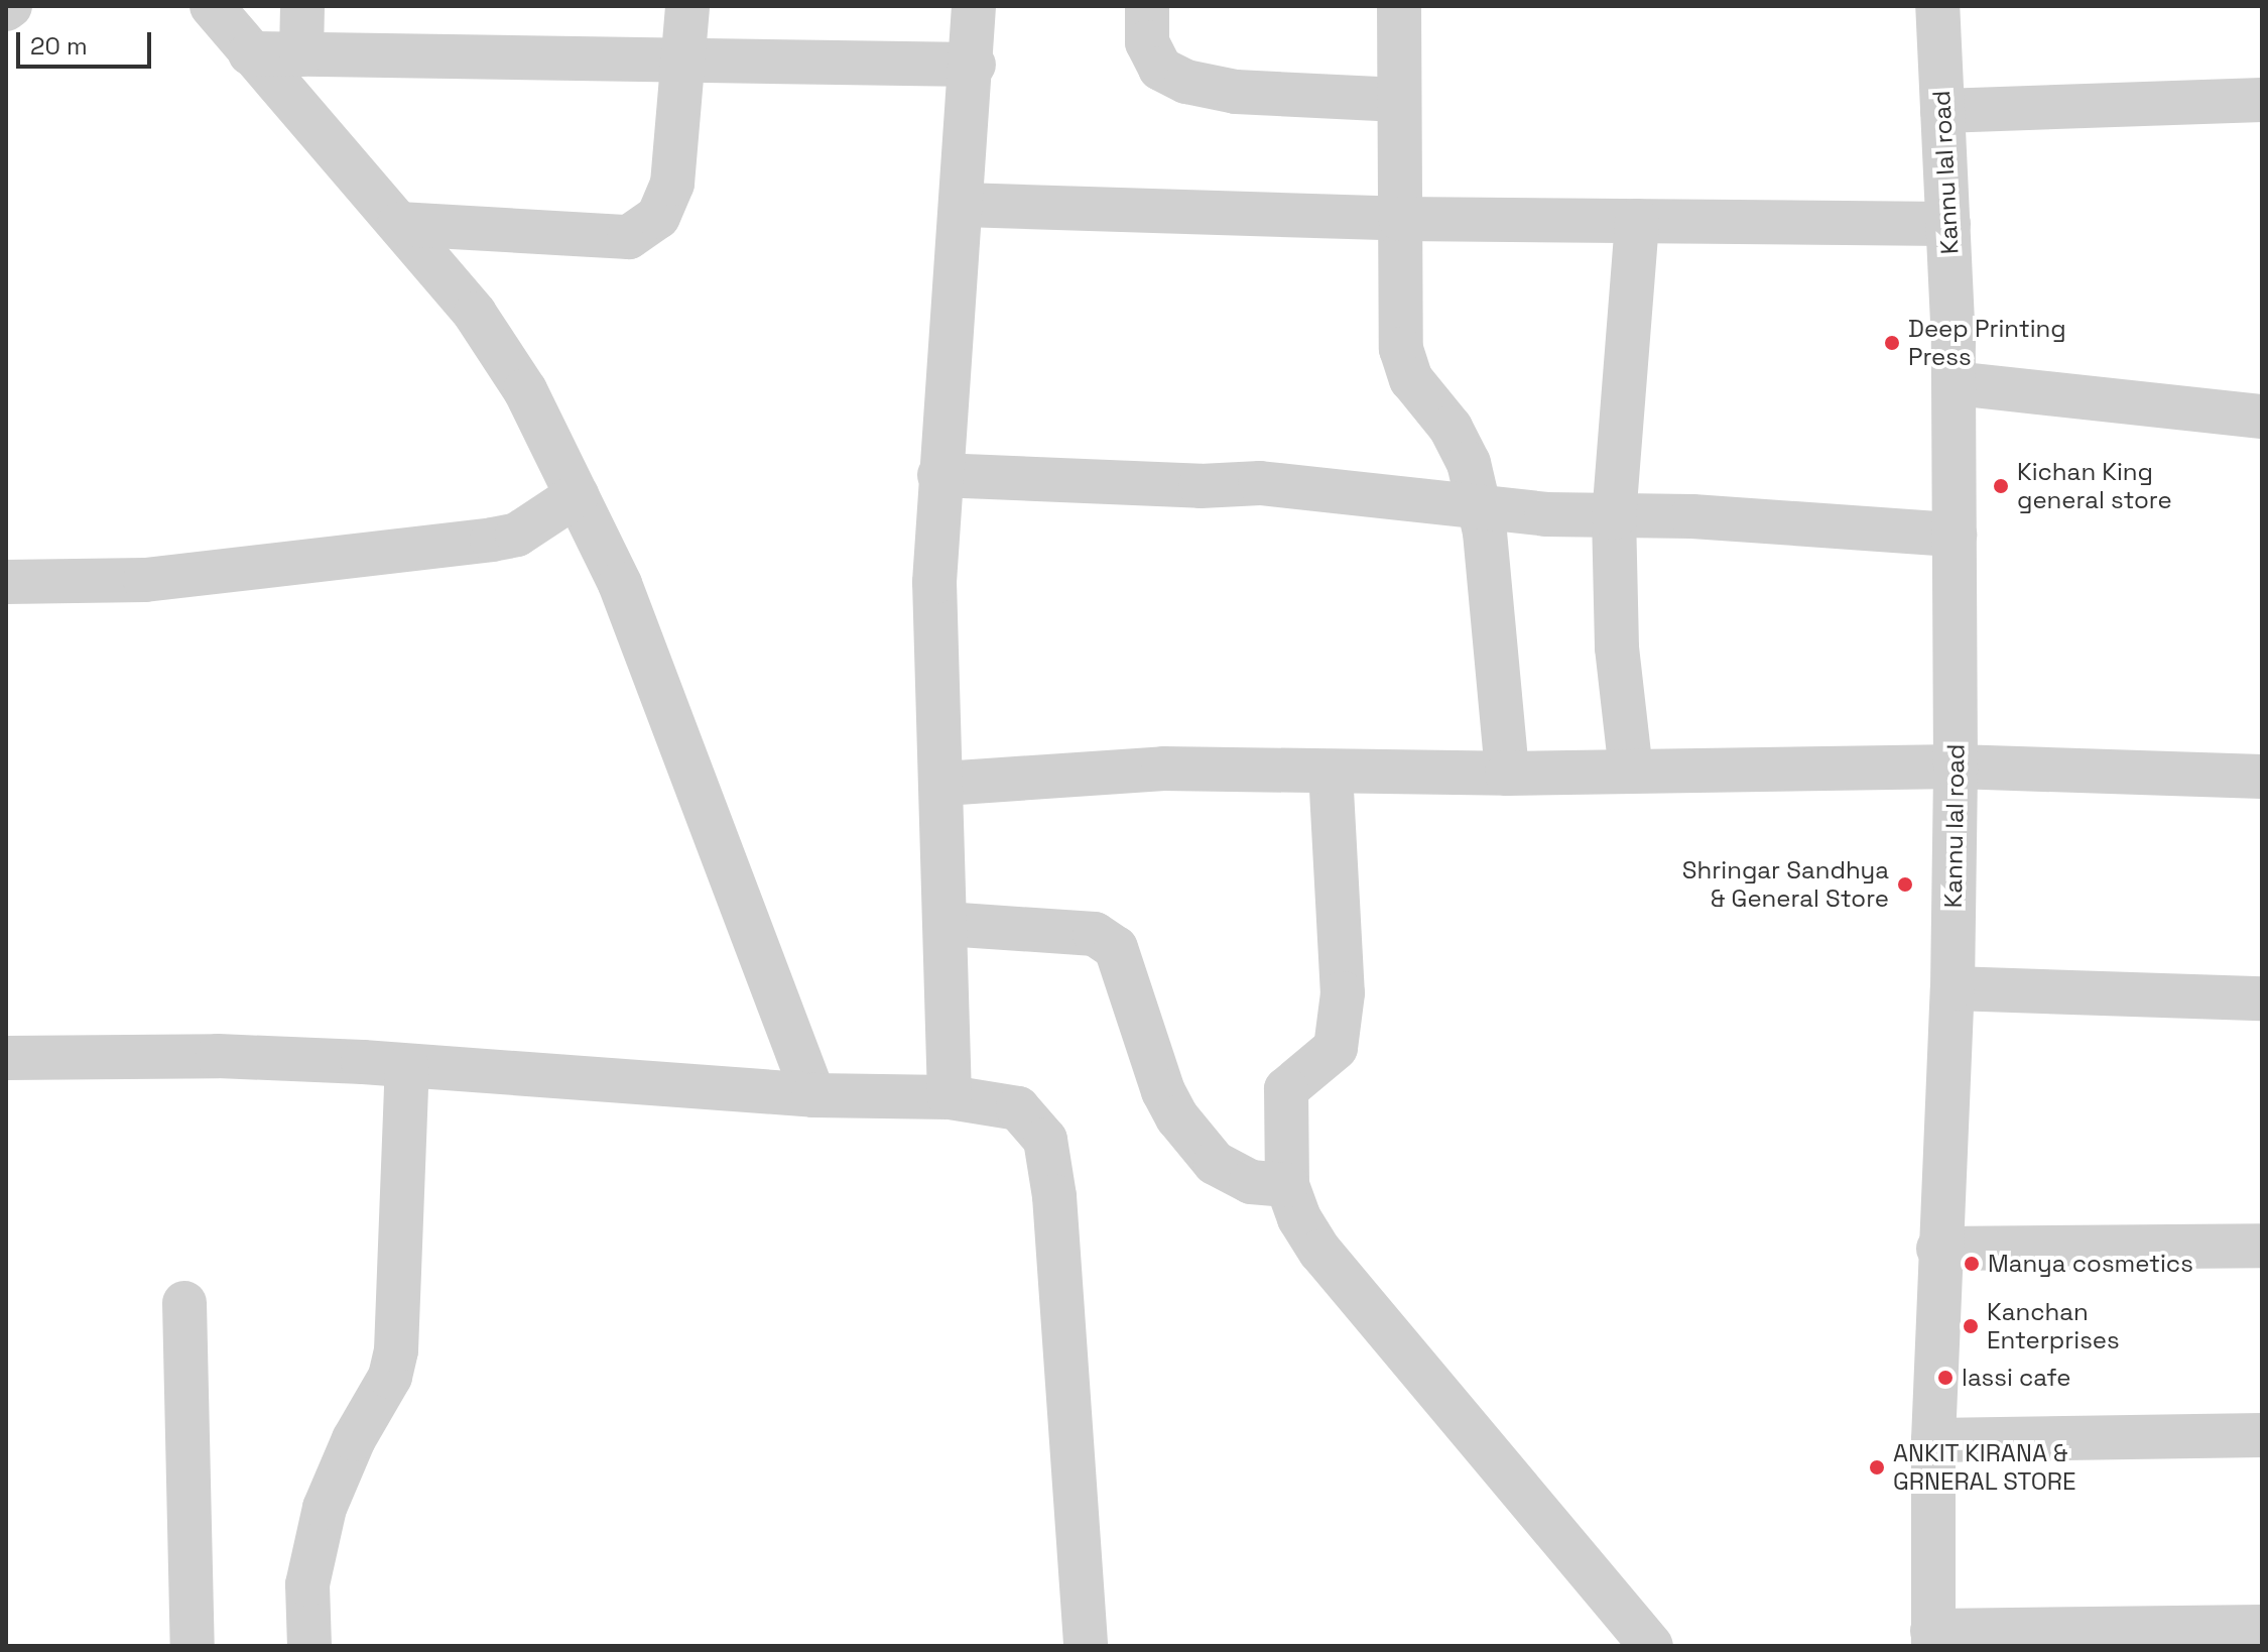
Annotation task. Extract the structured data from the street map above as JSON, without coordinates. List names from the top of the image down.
{
  "streets": {
    "street": ["Kannu lal road"]
  },
  "places": [
    "Deep Printing Press",
    "Kichan King general store",
    "Shringar Sandhya & General Store",
    "Manya cosmetics",
    "Kanchan Enterprises",
    "lassi cafe",
    "ANKIT KIRANA & GRNERAL STORE"
  ],
  "scale_bar": "20 m"
}
